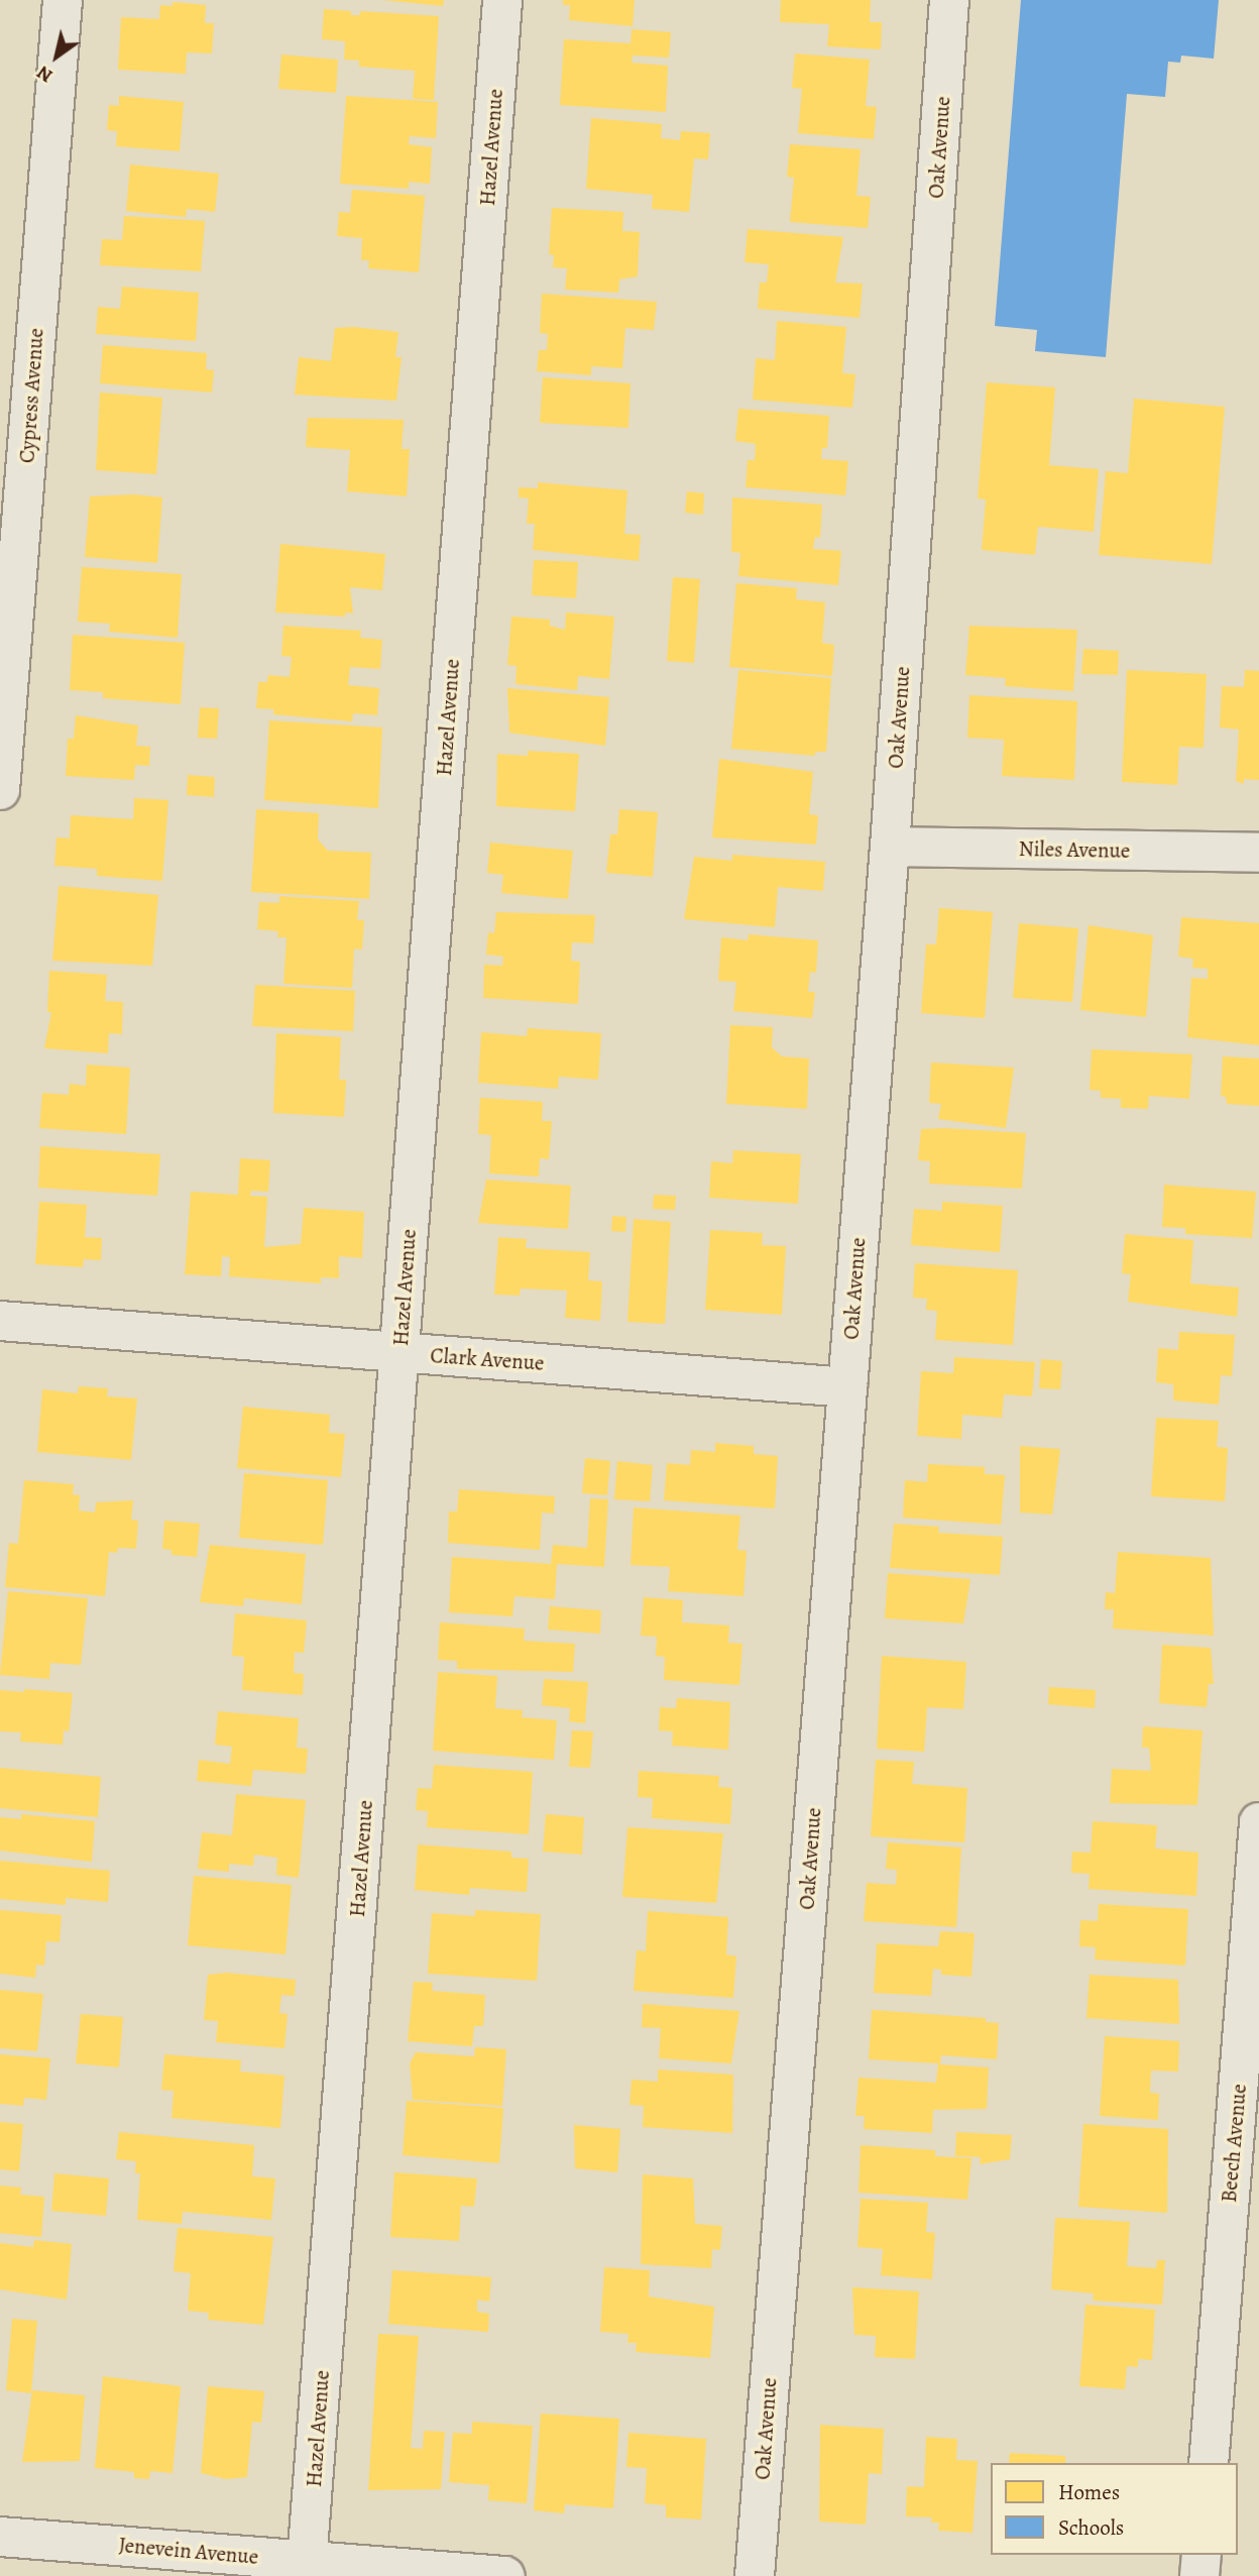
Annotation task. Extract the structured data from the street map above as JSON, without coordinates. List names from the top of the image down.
{
  "streets": {
    "street": [
      "Hazel Avenue",
      "Oak Avenue",
      "Cypress Avenue",
      "Niles Avenue",
      "Clark Avenue",
      "Beech Avenue",
      "Jenevein Avenue"
    ]
  },
  "crossings": [
    ["Hazel Avenue", "Clark Avenue"],
    ["Hazel Avenue", "Jenevein Avenue"],
    ["Oak Avenue", "Niles Avenue"],
    ["Oak Avenue", "Clark Avenue"]
  ],
  "legend": ["Homes", "Schools"],
  "north": "bottom left"
}
